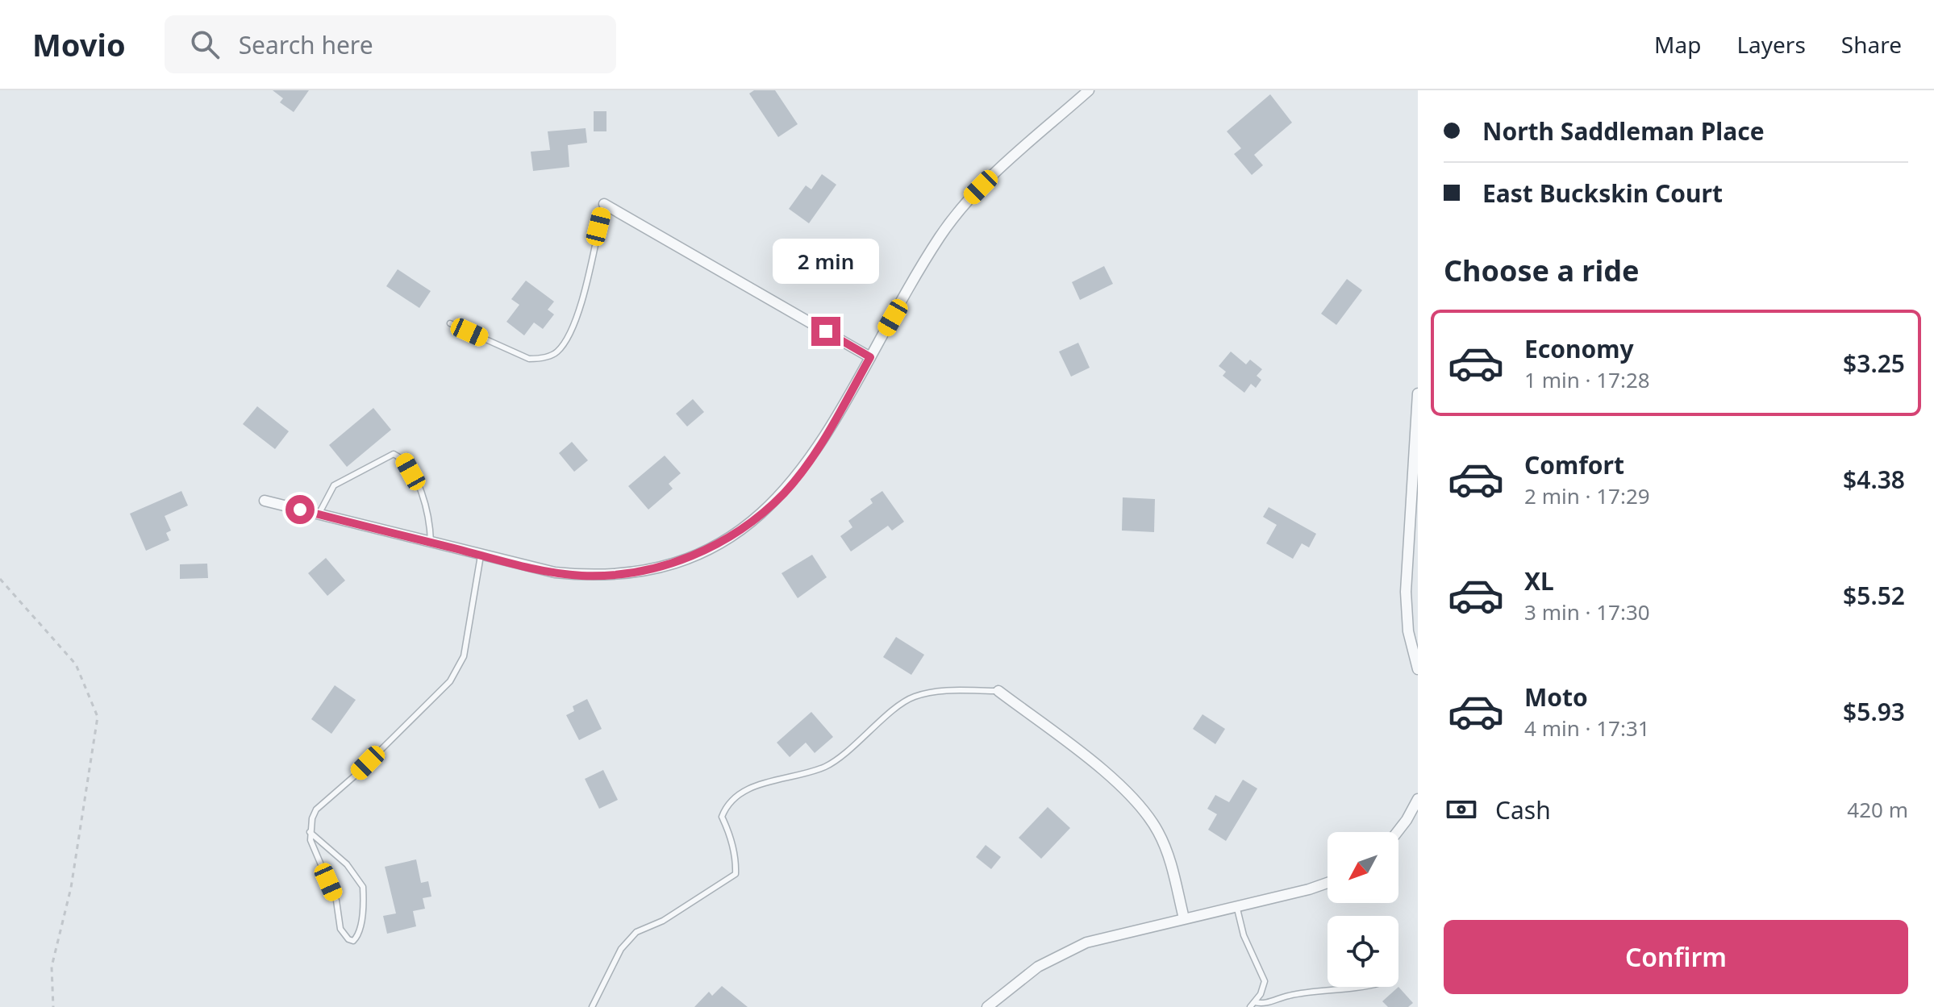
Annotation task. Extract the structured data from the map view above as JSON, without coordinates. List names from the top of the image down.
{
  "north": "bottom left",
  "page": {
    "header": "Movio",
    "search": "Search here",
    "nav": ["Map", "Layers", "Share"],
    "banner": ["North Saddleman Place", "East Buckskin Court"],
    "heading": "Choose a ride",
    "bubble": "2 min",
    "list": [
      {
        "name": "Economy",
        "note": "1 min · 17:28",
        "value": "$3.25"
      },
      {
        "name": "Comfort",
        "note": "2 min · 17:29",
        "value": "$4.38"
      },
      {
        "name": "XL",
        "note": "3 min · 17:30",
        "value": "$5.52"
      },
      {
        "name": "Moto",
        "note": "4 min · 17:31",
        "value": "$5.93"
      }
    ],
    "pay": ["Cash", "420 m"],
    "buttons": "Confirm"
  }
}
